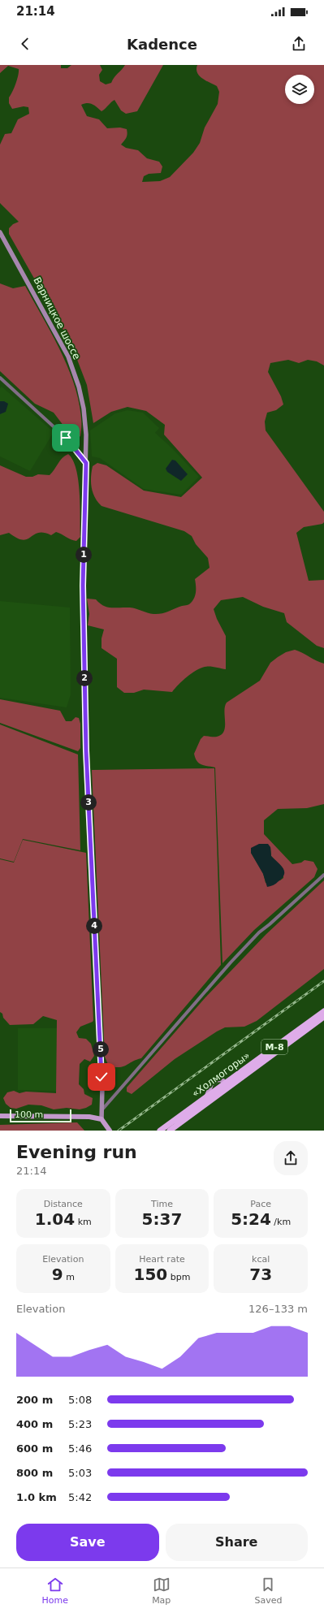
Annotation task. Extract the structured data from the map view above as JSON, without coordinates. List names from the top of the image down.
{
  "streets": {
    "highway": ["М-8", "«Холмогоры»"],
    "street": ["Варницкое шоссе"]
  },
  "scale_bar": "100 m",
  "page": {
    "status": "21:14",
    "header": "Kadence",
    "pins": [
      "1",
      "2",
      "3",
      "4",
      "5"
    ],
    "scale": "100 m",
    "heading": ["Evening run", "21:14"],
    "stats": [
      ["Distance", "1.04 km"],
      ["Time", "5:37"],
      ["Pace", "5:24 /km"],
      ["Elevation", "9 m"],
      ["Heart rate", "150 bpm"],
      ["kcal", "73"]
    ],
    "chart": ["Elevation", "126–133 m"],
    "list": [
      {
        "name": "200 m",
        "note": "5:08"
      },
      {
        "name": "400 m",
        "note": "5:23"
      },
      {
        "name": "600 m",
        "note": "5:46"
      },
      {
        "name": "800 m",
        "note": "5:03"
      },
      {
        "name": "1.0 km",
        "note": "5:42"
      }
    ],
    "buttons": ["Save", "Share"],
    "tabs": ["Home", "Map", "Saved"]
  }
}
